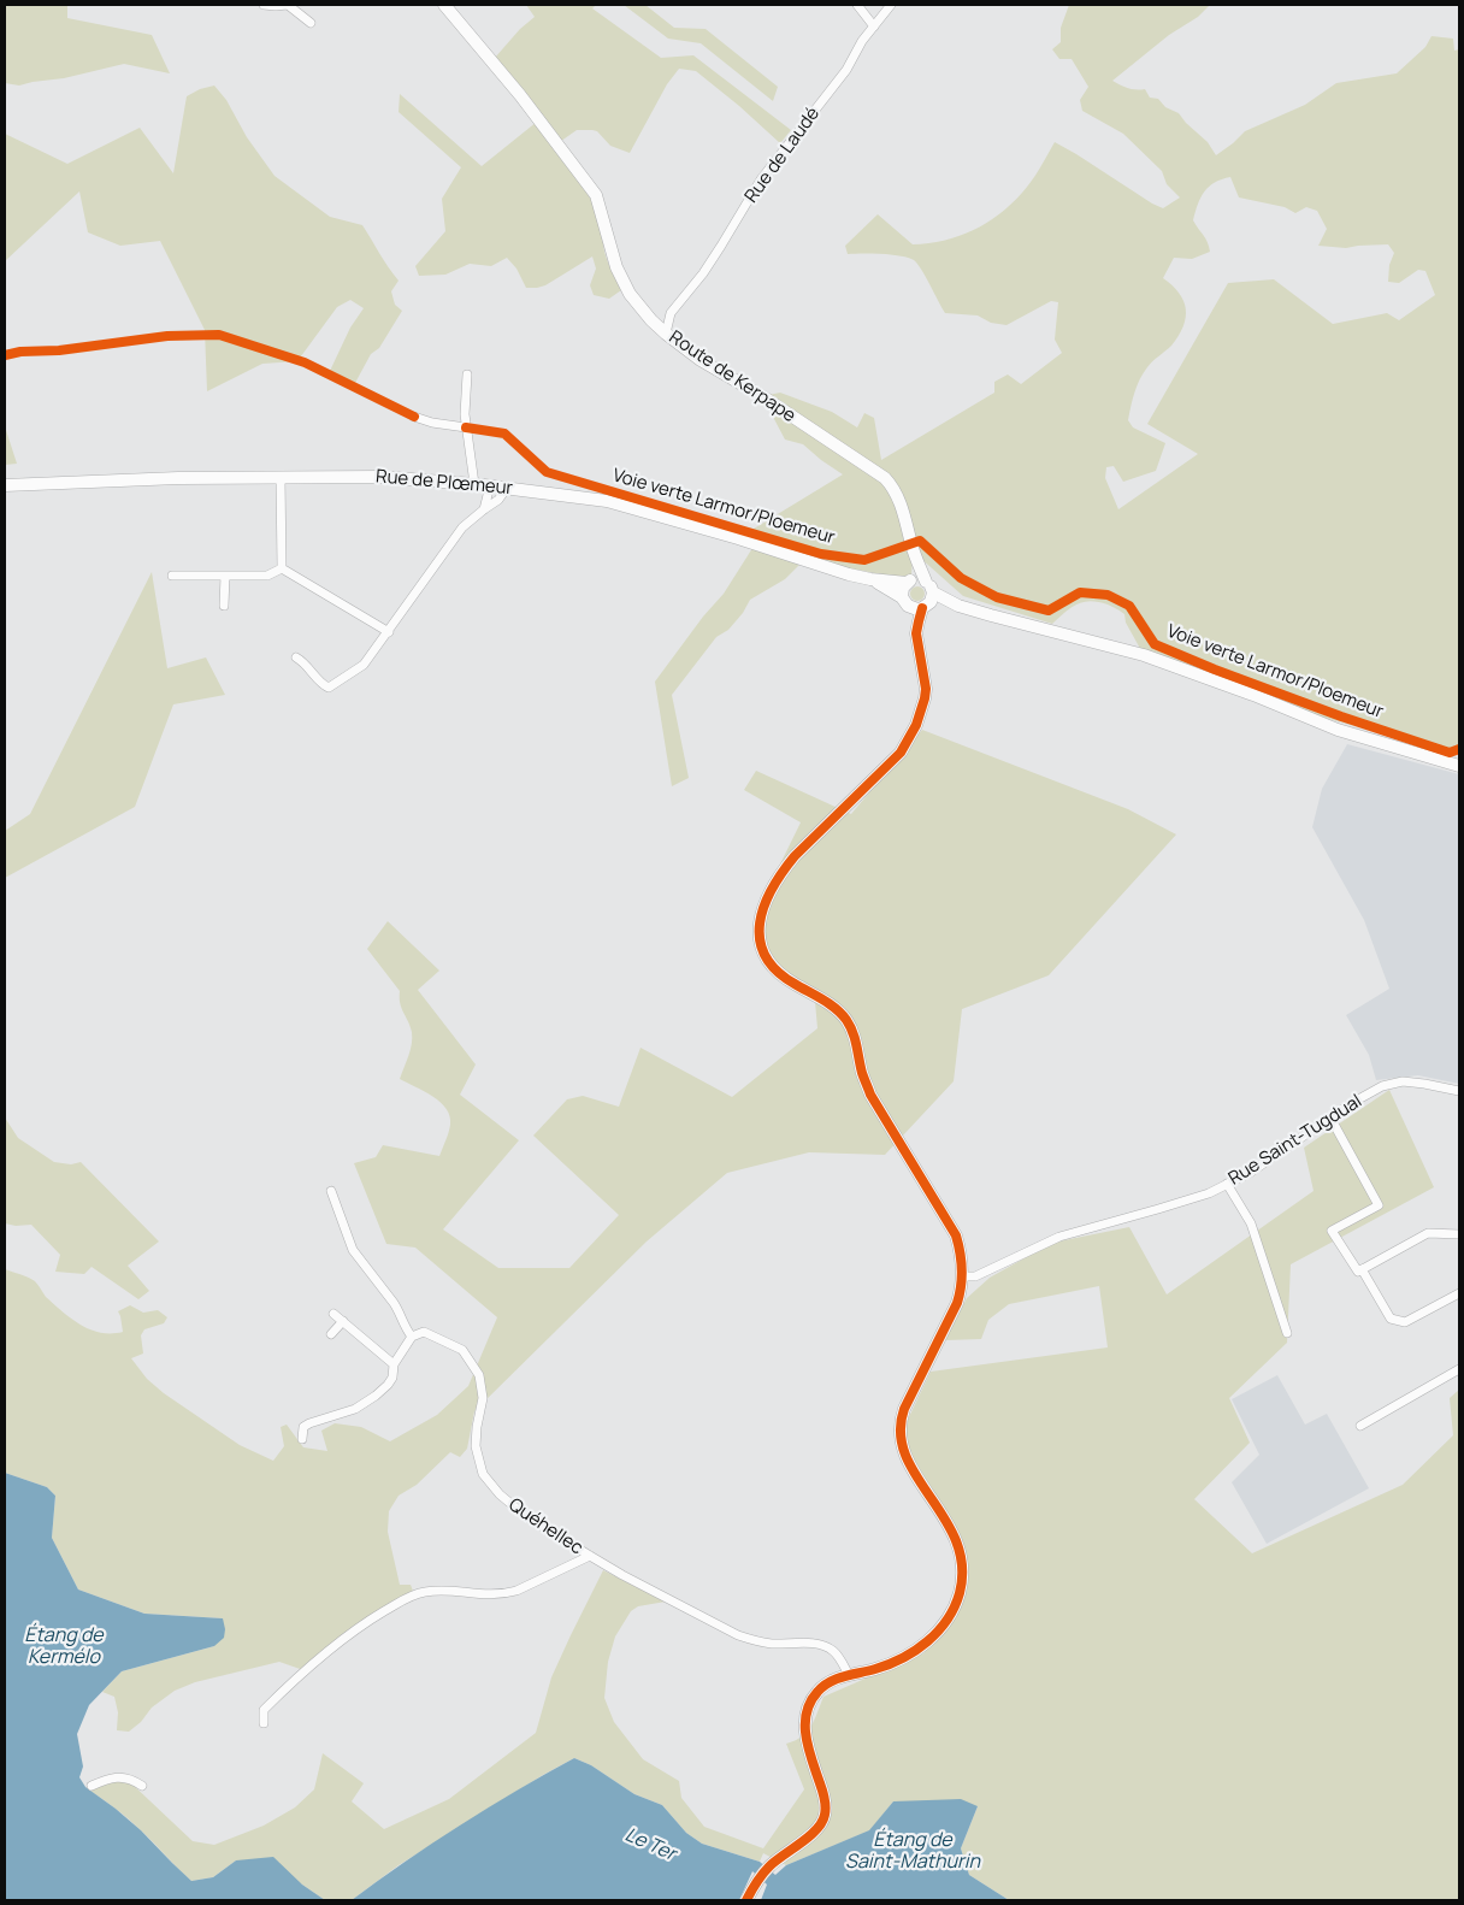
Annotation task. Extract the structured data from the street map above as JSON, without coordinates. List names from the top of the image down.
{
  "streets": {
    "main road": ["Route de Kerpape", "Rue de Plœmeur"],
    "street": ["Rue de Laudé", "Rue Saint-Tugdual", "Quéhellec"],
    "cycle path": ["Voie verte Larmor/Ploemeur"]
  },
  "crossings": [
    ["Rue de Laudé", "Route de Kerpape"],
    ["Route de Kerpape", "Rue de Plœmeur"]
  ],
  "water": ["Étang de Kermélo", "Étang de Saint-Mathurin", "Le Ter"]
}
